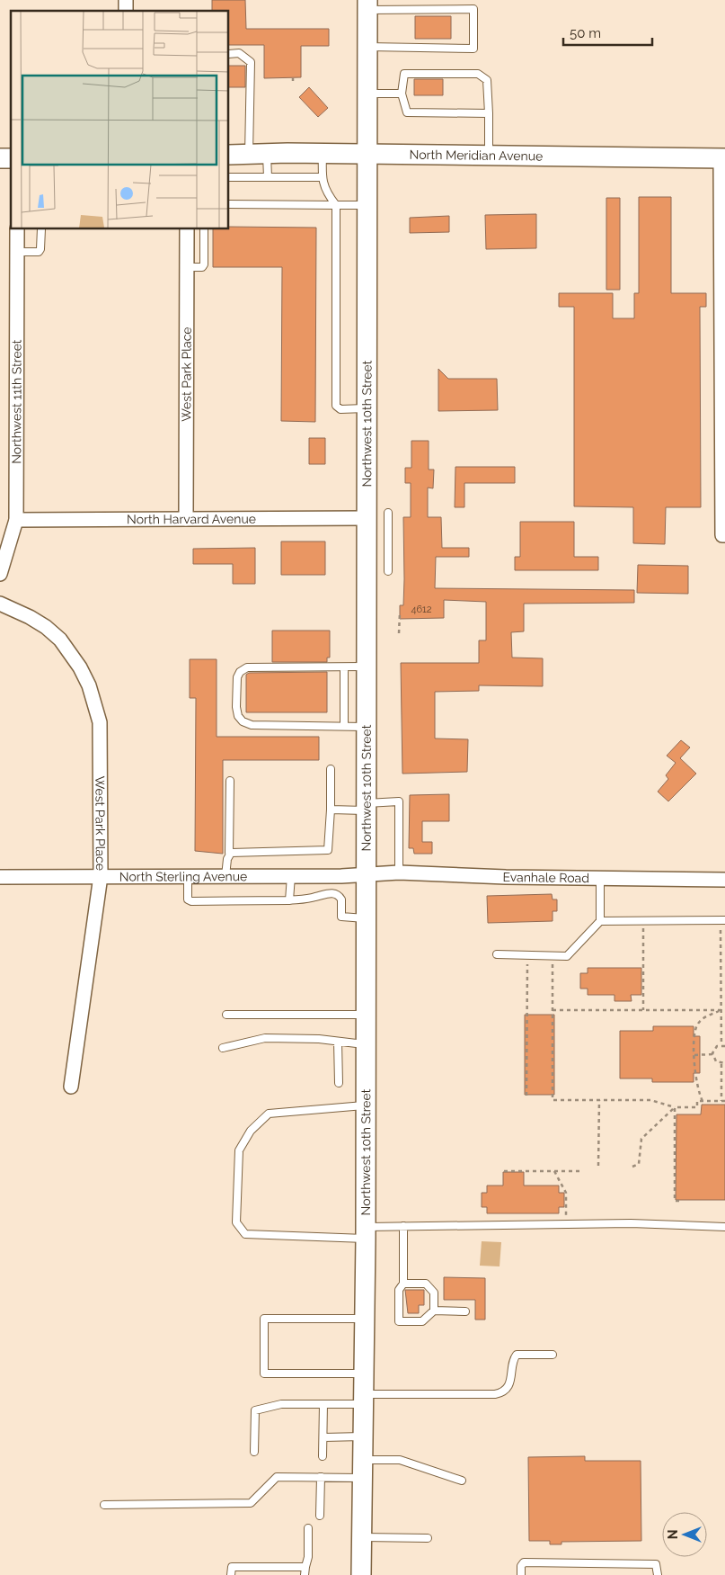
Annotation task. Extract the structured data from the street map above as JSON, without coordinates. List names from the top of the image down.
{
  "streets": {
    "main road": ["North Meridian Avenue", "Northwest 10th Street"],
    "street": [
      "West Park Place",
      "Northwest 11th Street",
      "North Harvard Avenue",
      "North Sterling Avenue",
      "Evanhale Road"
    ]
  },
  "crossings": [
    ["North Meridian Avenue", "Northwest 10th Street"],
    ["West Park Place", "North Harvard Avenue"],
    ["West Park Place", "North Sterling Avenue"],
    ["Northwest 11th Street", "North Harvard Avenue"],
    ["Northwest 10th Street", "North Harvard Avenue"],
    ["Northwest 10th Street", "North Sterling Avenue"],
    ["Northwest 10th Street", "Evanhale Road"],
    ["North Sterling Avenue", "Evanhale Road"]
  ],
  "house_numbers": ["4612"],
  "scale_bar": "50 m",
  "north": "left"
}
